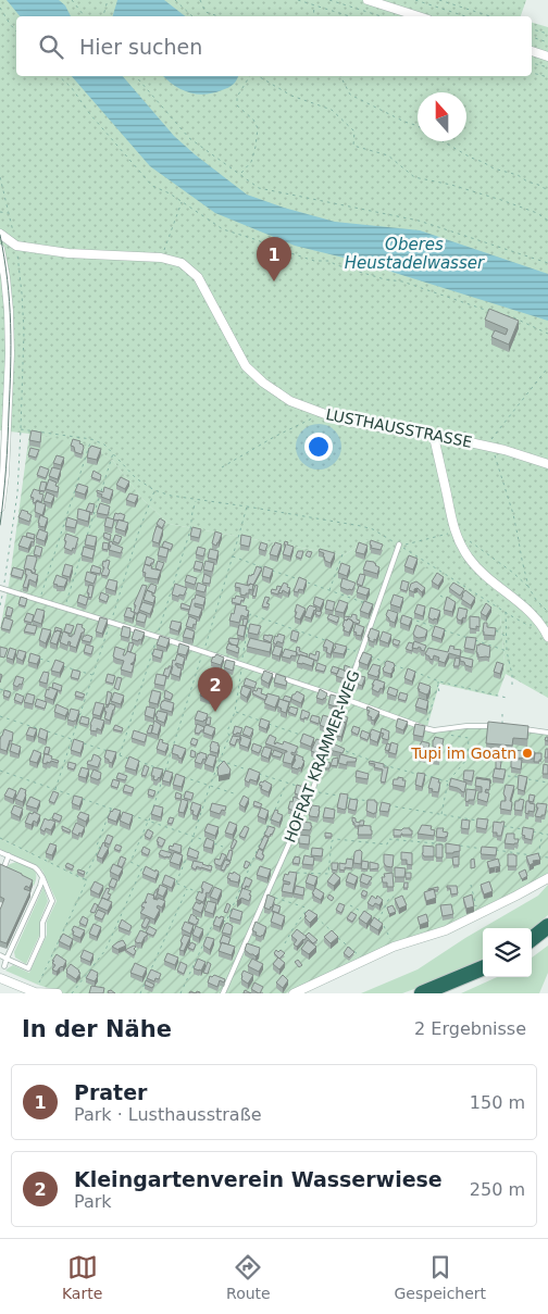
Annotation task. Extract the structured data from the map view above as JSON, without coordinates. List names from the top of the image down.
{
  "streets": {
    "street": ["LUSTHAUSSTRASSE"],
    "lane": ["HOFRAT KRAMMER-WEG"]
  },
  "water": ["Oberes Heustadelwasser"],
  "places": ["Tupi im Goatn"],
  "north": "top",
  "page": {
    "search": "Hier suchen",
    "pins": ["1", "2"],
    "heading": ["In der Nähe", "2 Ergebnisse"],
    "list": [
      {
        "mark": "1",
        "name": "Prater",
        "note": "Park · Lusthausstraße",
        "value": "150 m"
      },
      {
        "mark": "2",
        "name": "Kleingartenverein Wasserwiese",
        "note": "Park",
        "value": "250 m"
      }
    ],
    "nav": ["Karte", "Route", "Gespeichert"]
  }
}
